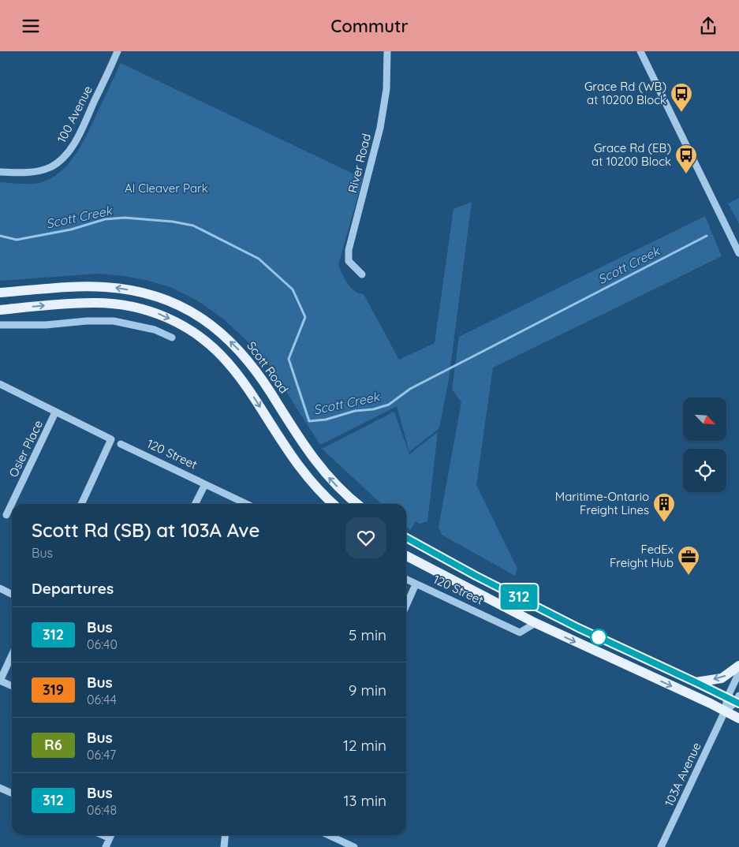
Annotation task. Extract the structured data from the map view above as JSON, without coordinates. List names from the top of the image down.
{
  "streets": {
    "main road": ["Scott Road"],
    "street": [
      "100 Avenue",
      "River Road",
      "Osier Place",
      "120 Street",
      "103A Avenue"
    ]
  },
  "water": ["Scott Creek"],
  "parks": ["Al Cleaver Park"],
  "places": {
    "bus stop": ["Grace Rd (WB) at 10200 Block", "Grace Rd (EB) at 10200 Block"],
    "building": ["Maritime-Ontario Freight Lines"],
    "office": ["FedEx Freight Hub"]
  },
  "lines": ["bus line 312"],
  "north": "bottom right",
  "page": {
    "header": "Commutr",
    "on_map": "312",
    "heading": [
      ["Scott Rd (SB) at 103A Ave", "Bus"],
      "Departures"
    ],
    "list": [
      {
        "mark": "312",
        "name": "Bus",
        "note": "06:40",
        "value": "5 min"
      },
      {
        "mark": "319",
        "name": "Bus",
        "note": "06:44",
        "value": "9 min"
      },
      {
        "mark": "R6",
        "name": "Bus",
        "note": "06:47",
        "value": "12 min"
      },
      {
        "mark": "312",
        "name": "Bus",
        "note": "06:48",
        "value": "13 min"
      }
    ]
  }
}
